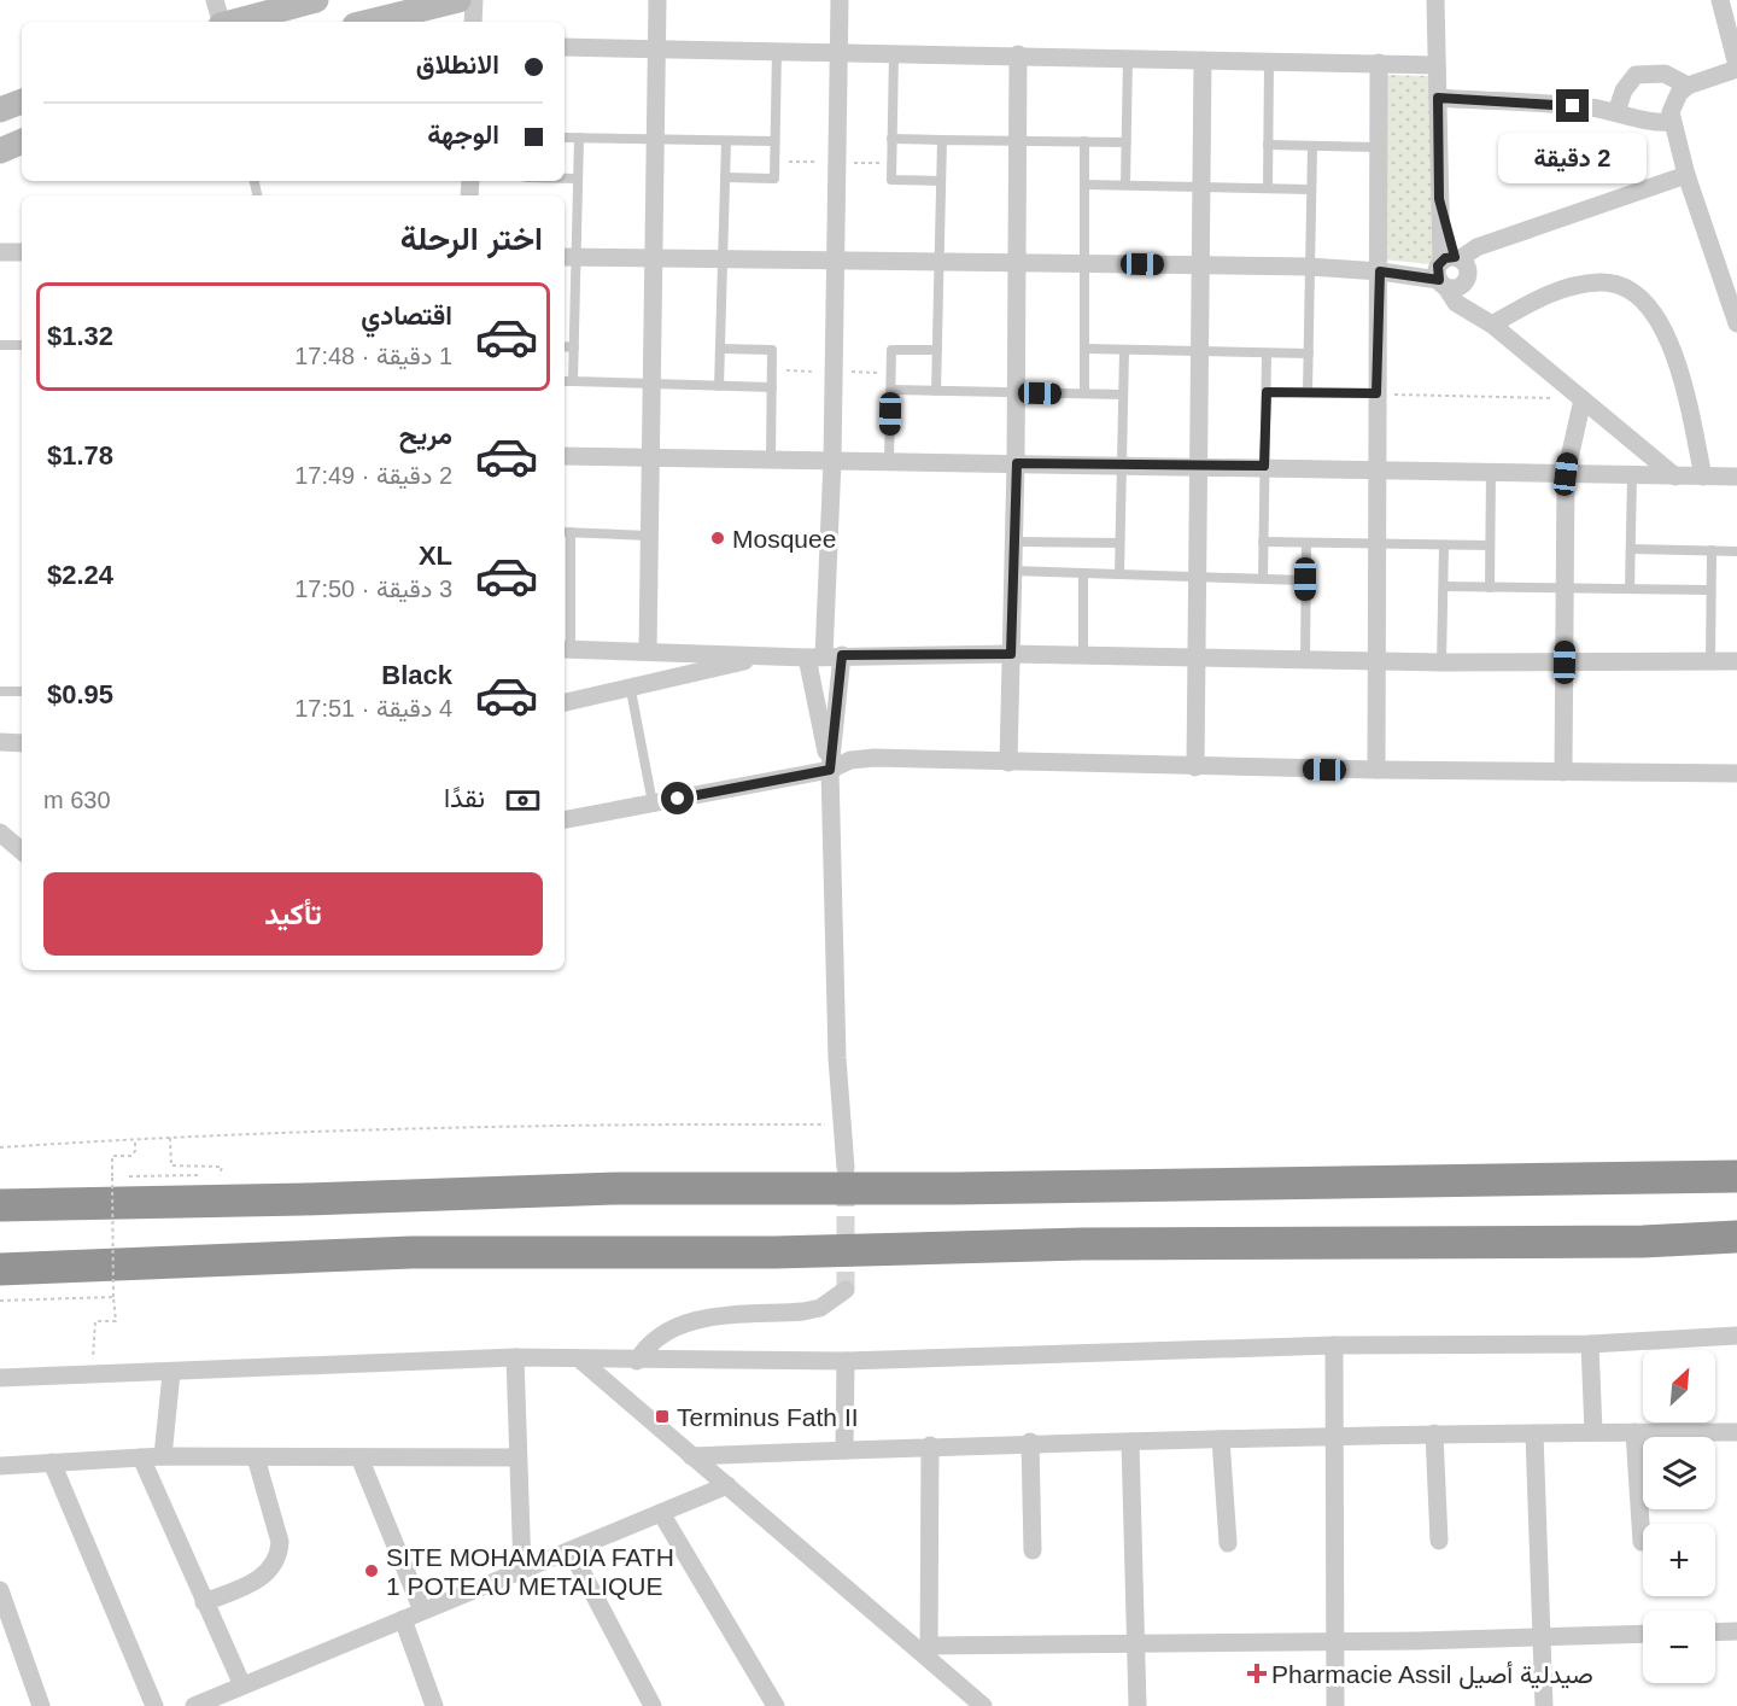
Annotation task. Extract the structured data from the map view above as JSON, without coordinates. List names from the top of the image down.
{
  "places": {
    "other": ["Mosquee", "SITE MOHAMADIA FATH 1 POTEAU METALIQUE"],
    "transit": ["Terminus Fath II"],
    "health": ["Pharmacie Assil صيدلية أصيل"]
  },
  "north": "top right",
  "page": {
    "banner": ["الانطلاق", "الوجهة"],
    "bubble": "2 دقيقة",
    "heading": "اختر الرحلة",
    "list": [
      {
        "name": "اقتصادي",
        "note": "1 دقيقة · 17:48",
        "value": "$1.32"
      },
      {
        "name": "مريح",
        "note": "2 دقيقة · 17:49",
        "value": "$1.78"
      },
      {
        "name": "XL",
        "note": "3 دقيقة · 17:50",
        "value": "$2.24"
      },
      {
        "name": "Black",
        "note": "4 دقيقة · 17:51",
        "value": "$0.95"
      }
    ],
    "pay": ["نقدًا", "630 m"],
    "buttons": "تأكيد",
    "map_buttons": ["+", "−"]
  }
}
